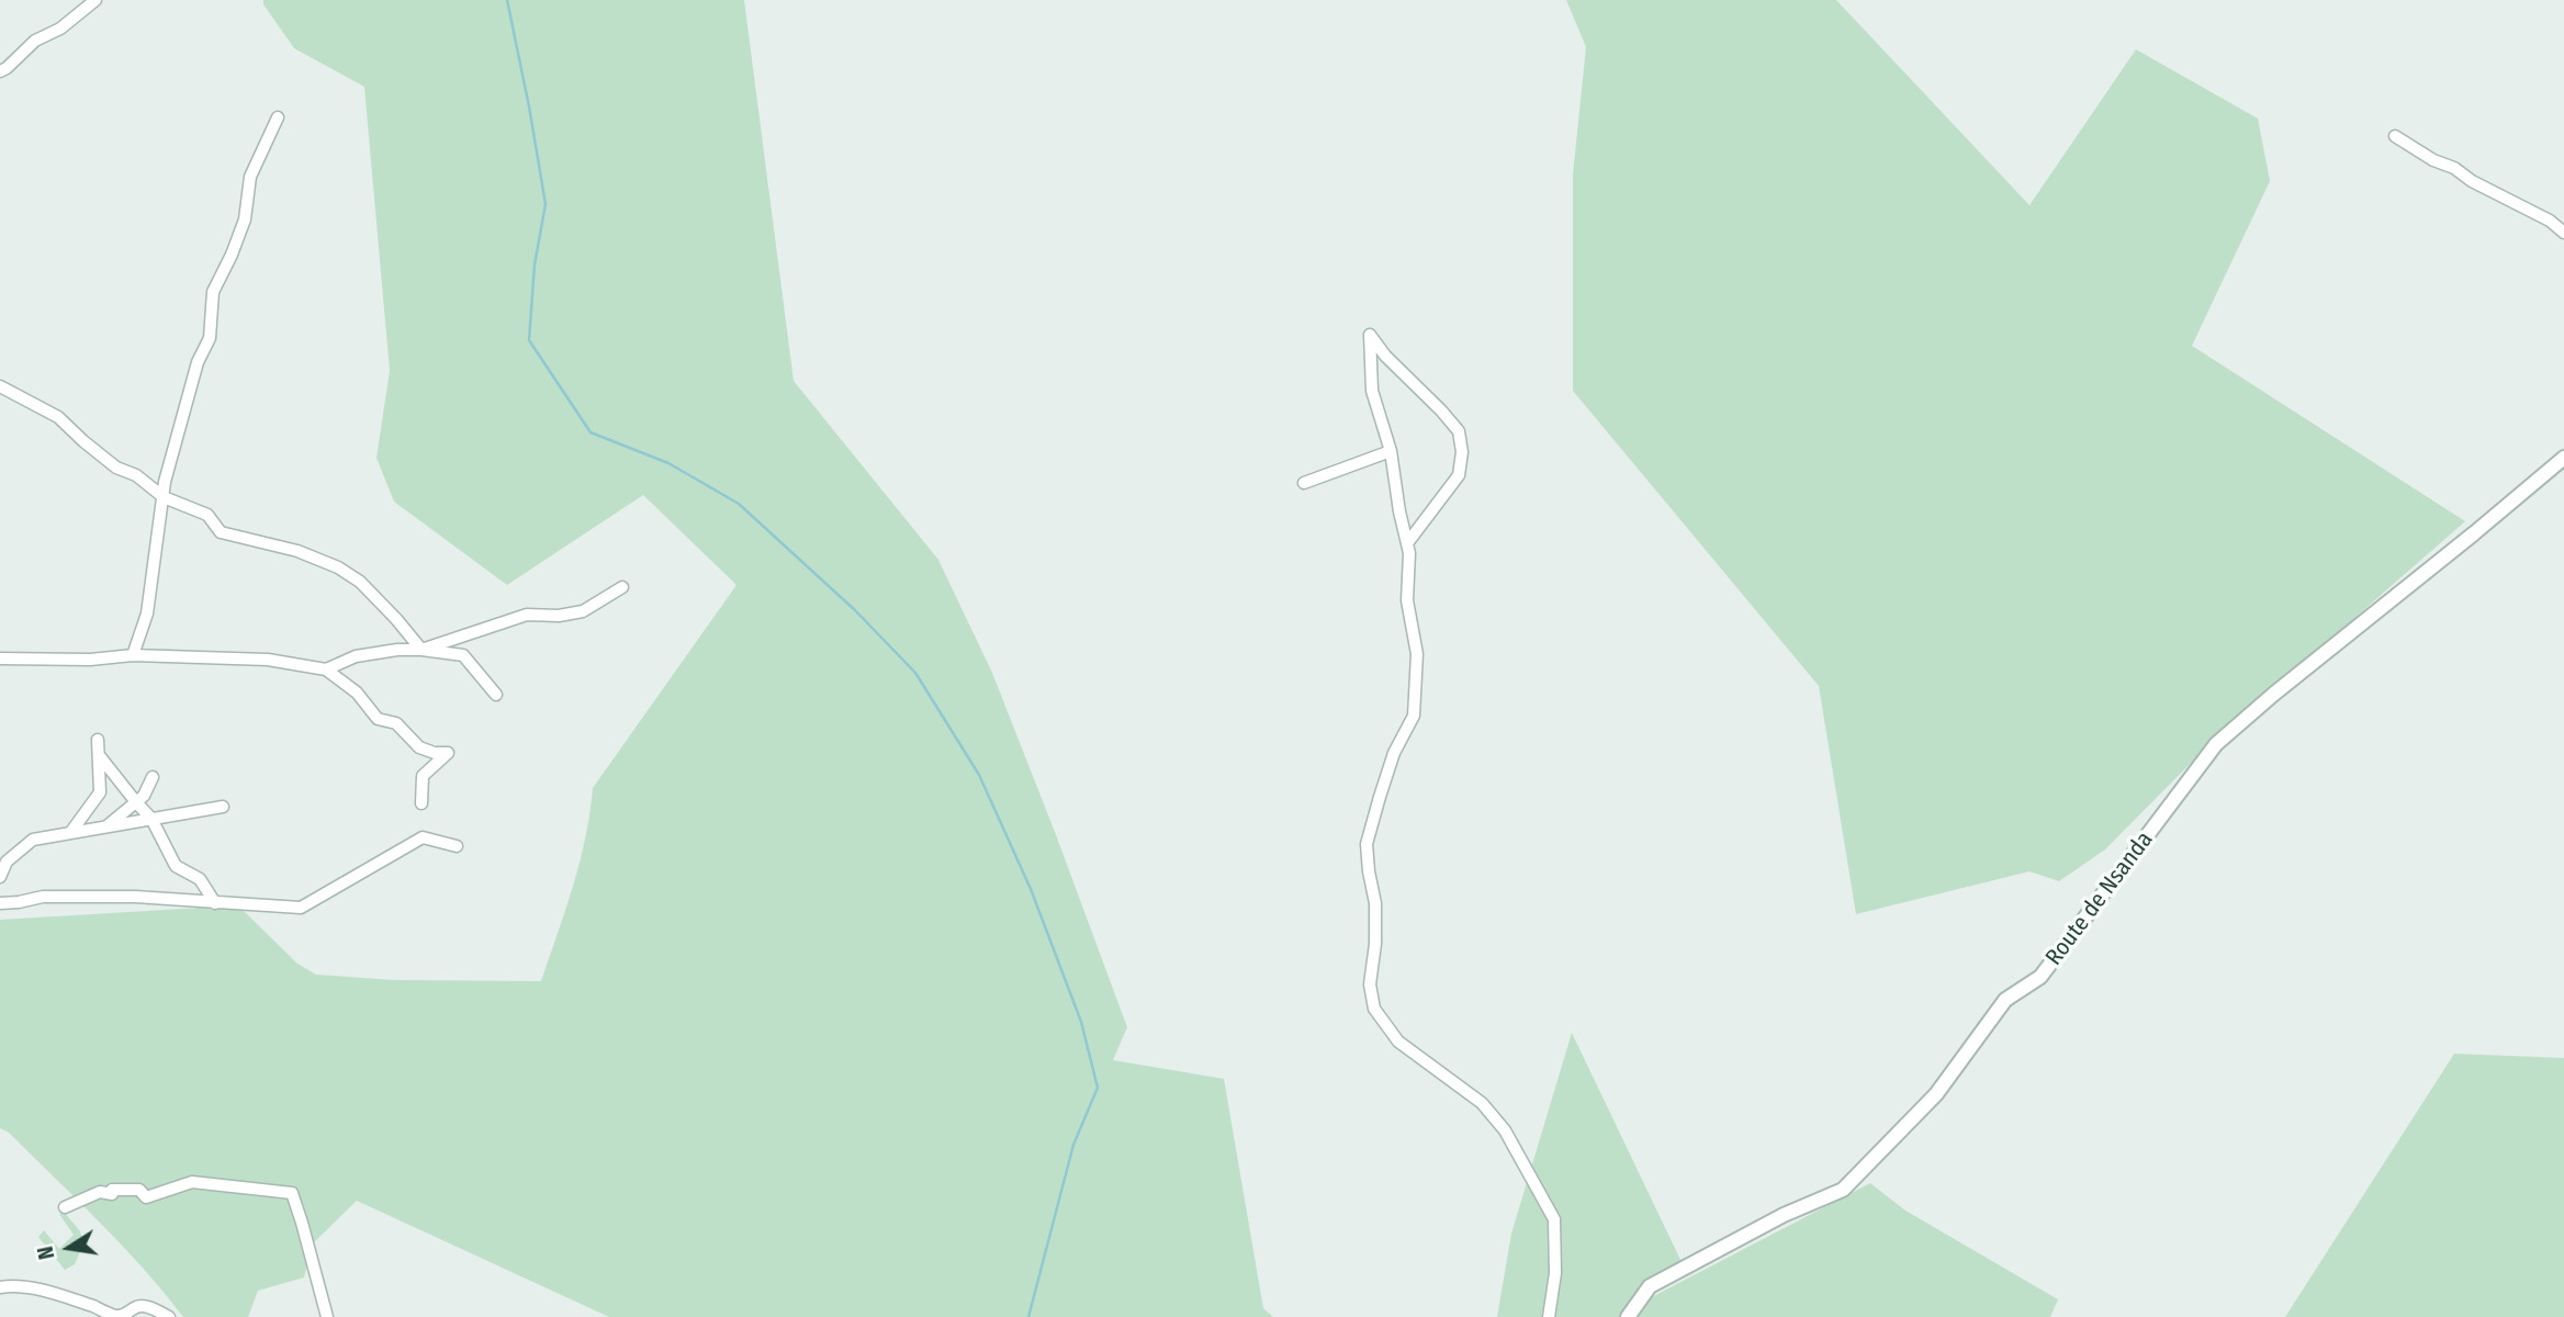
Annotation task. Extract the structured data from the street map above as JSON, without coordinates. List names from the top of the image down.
{
  "streets": {
    "street": ["Route de Nsanda"]
  },
  "north": "left"
}
